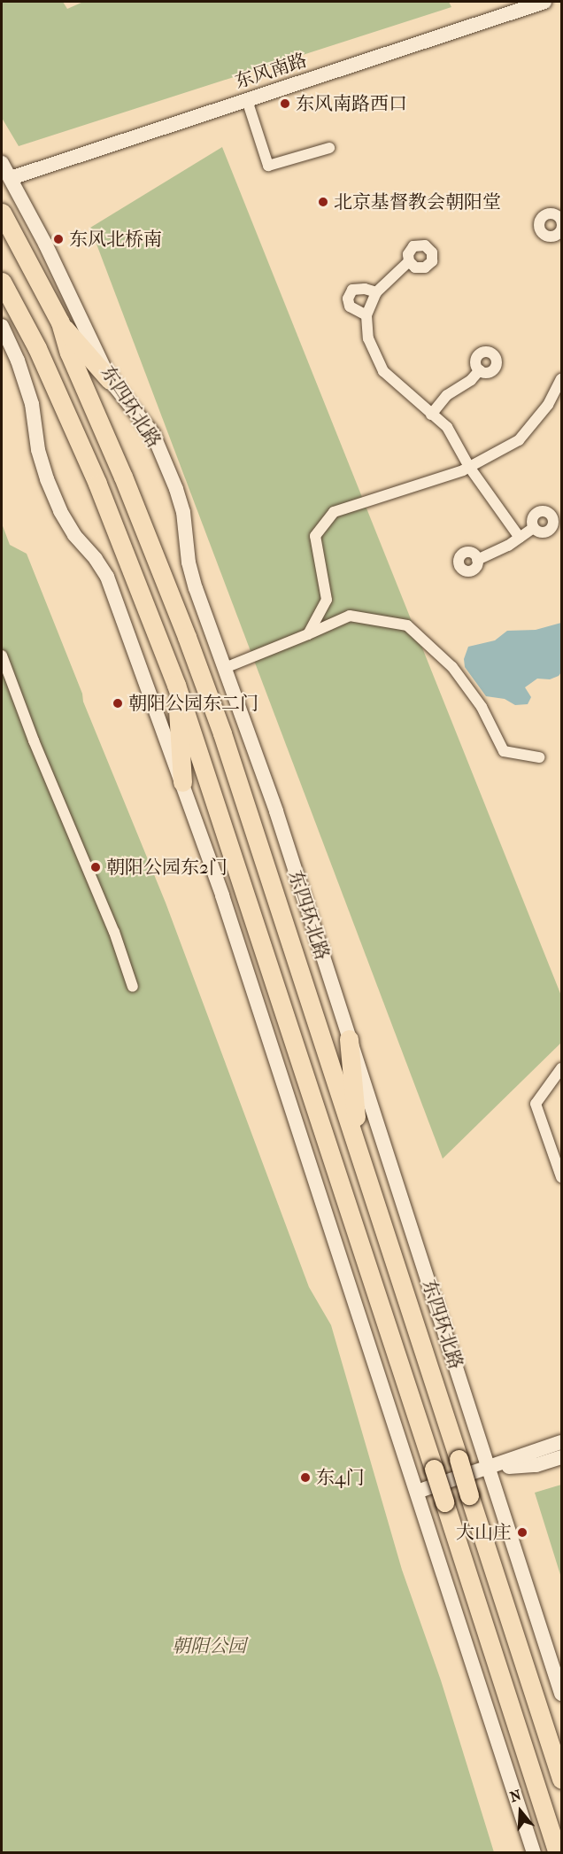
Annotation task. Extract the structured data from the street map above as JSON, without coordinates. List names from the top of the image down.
{
  "streets": {
    "highway": ["东四环北路"],
    "street": ["东风南路"]
  },
  "crossings": [
    ["东风南路", "东四环北路"]
  ],
  "parks": ["朝阳公园"],
  "places": [
    "东风南路西口",
    "北京基督教会朝阳堂",
    "东风北桥南",
    "朝阳公园东二门",
    "朝阳公园东2门",
    "东4门",
    "大山庄"
  ],
  "north": "top"
}
